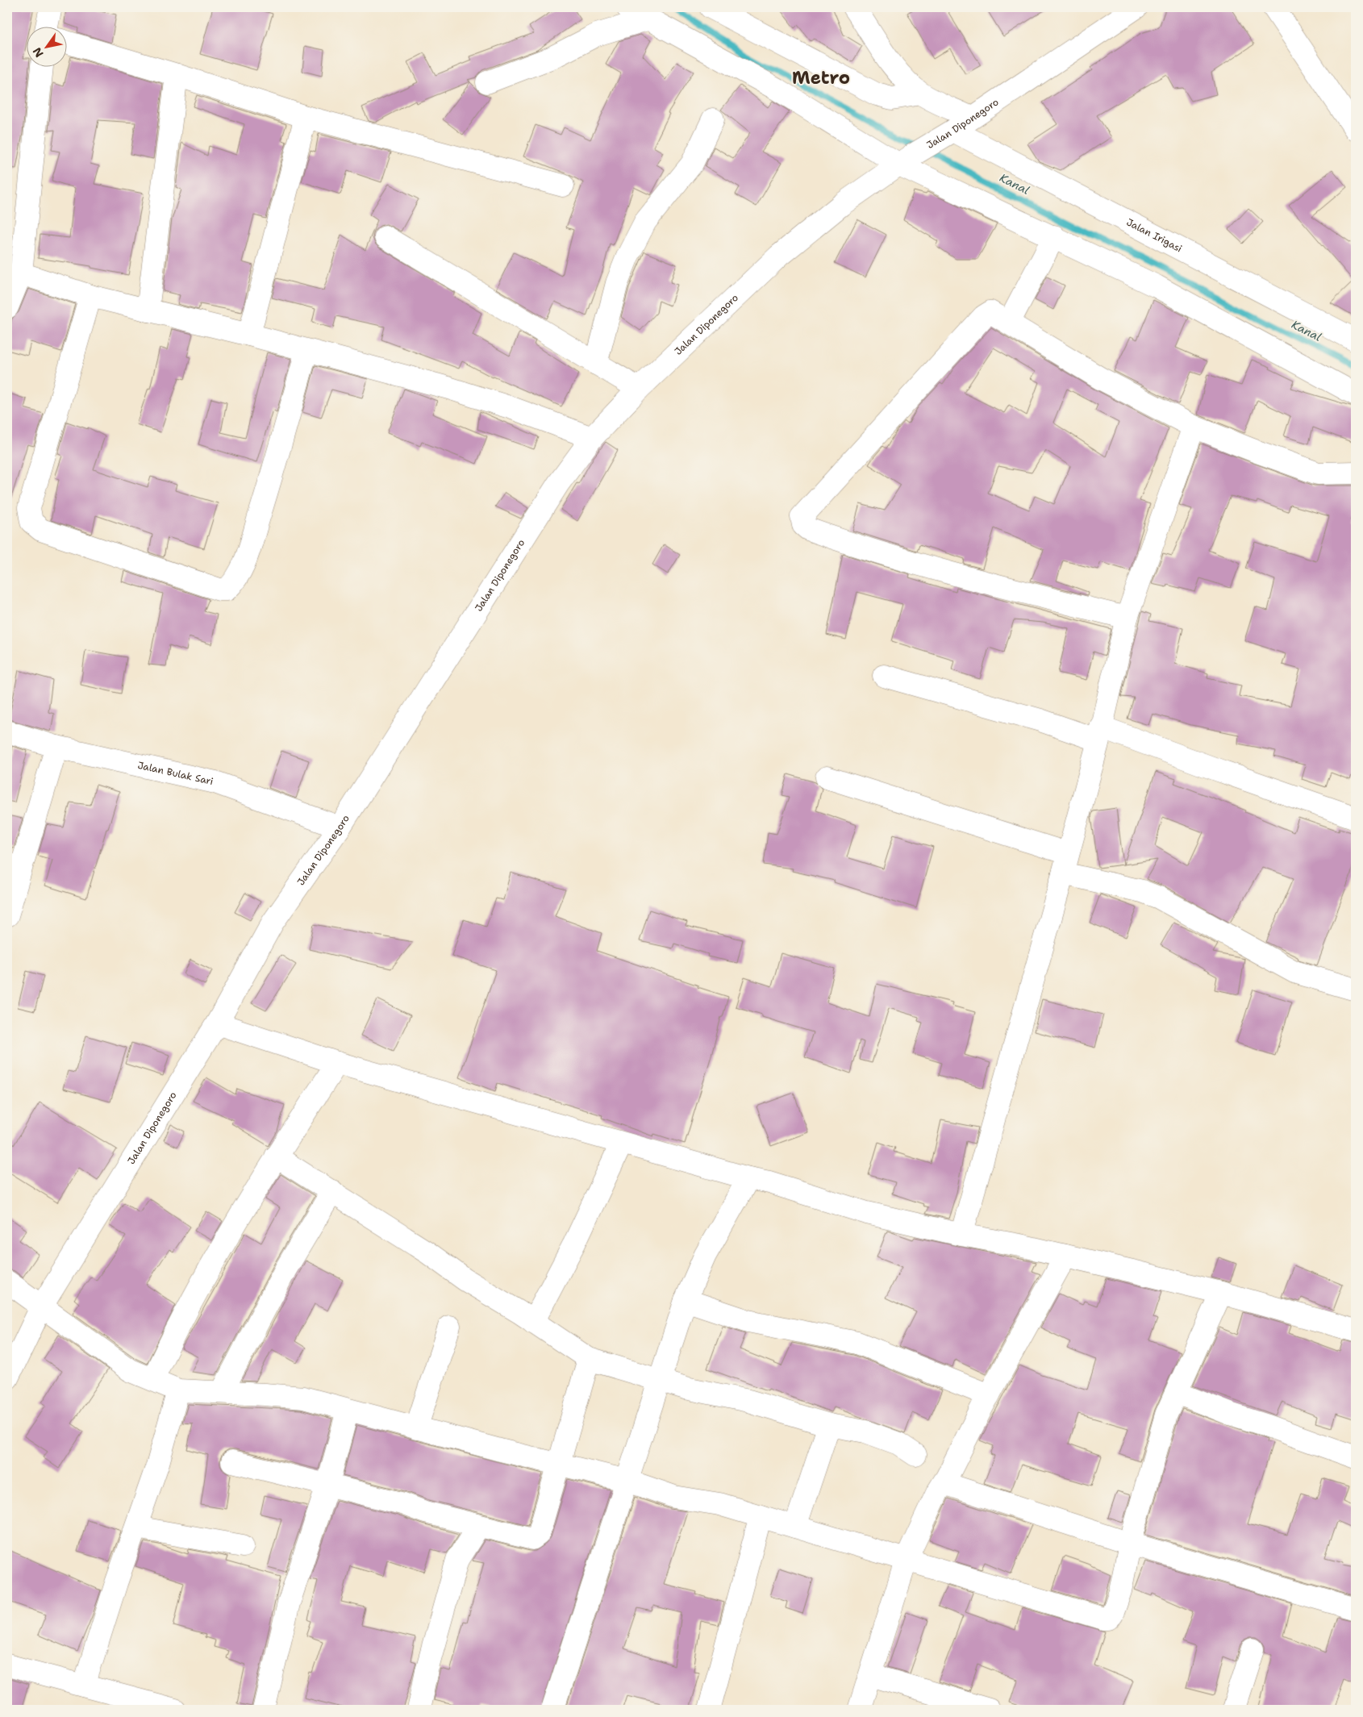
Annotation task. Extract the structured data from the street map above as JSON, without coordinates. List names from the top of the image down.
{
  "streets": {
    "street": ["Jalan Diponegoro", "Jalan Irigasi", "Jalan Bulak Sari"]
  },
  "crossings": [
    ["Jalan Diponegoro", "Jalan Irigasi"],
    ["Jalan Diponegoro", "Jalan Bulak Sari"]
  ],
  "districts": ["Metro"],
  "water": ["Kanal"],
  "north": "bottom left"
}
